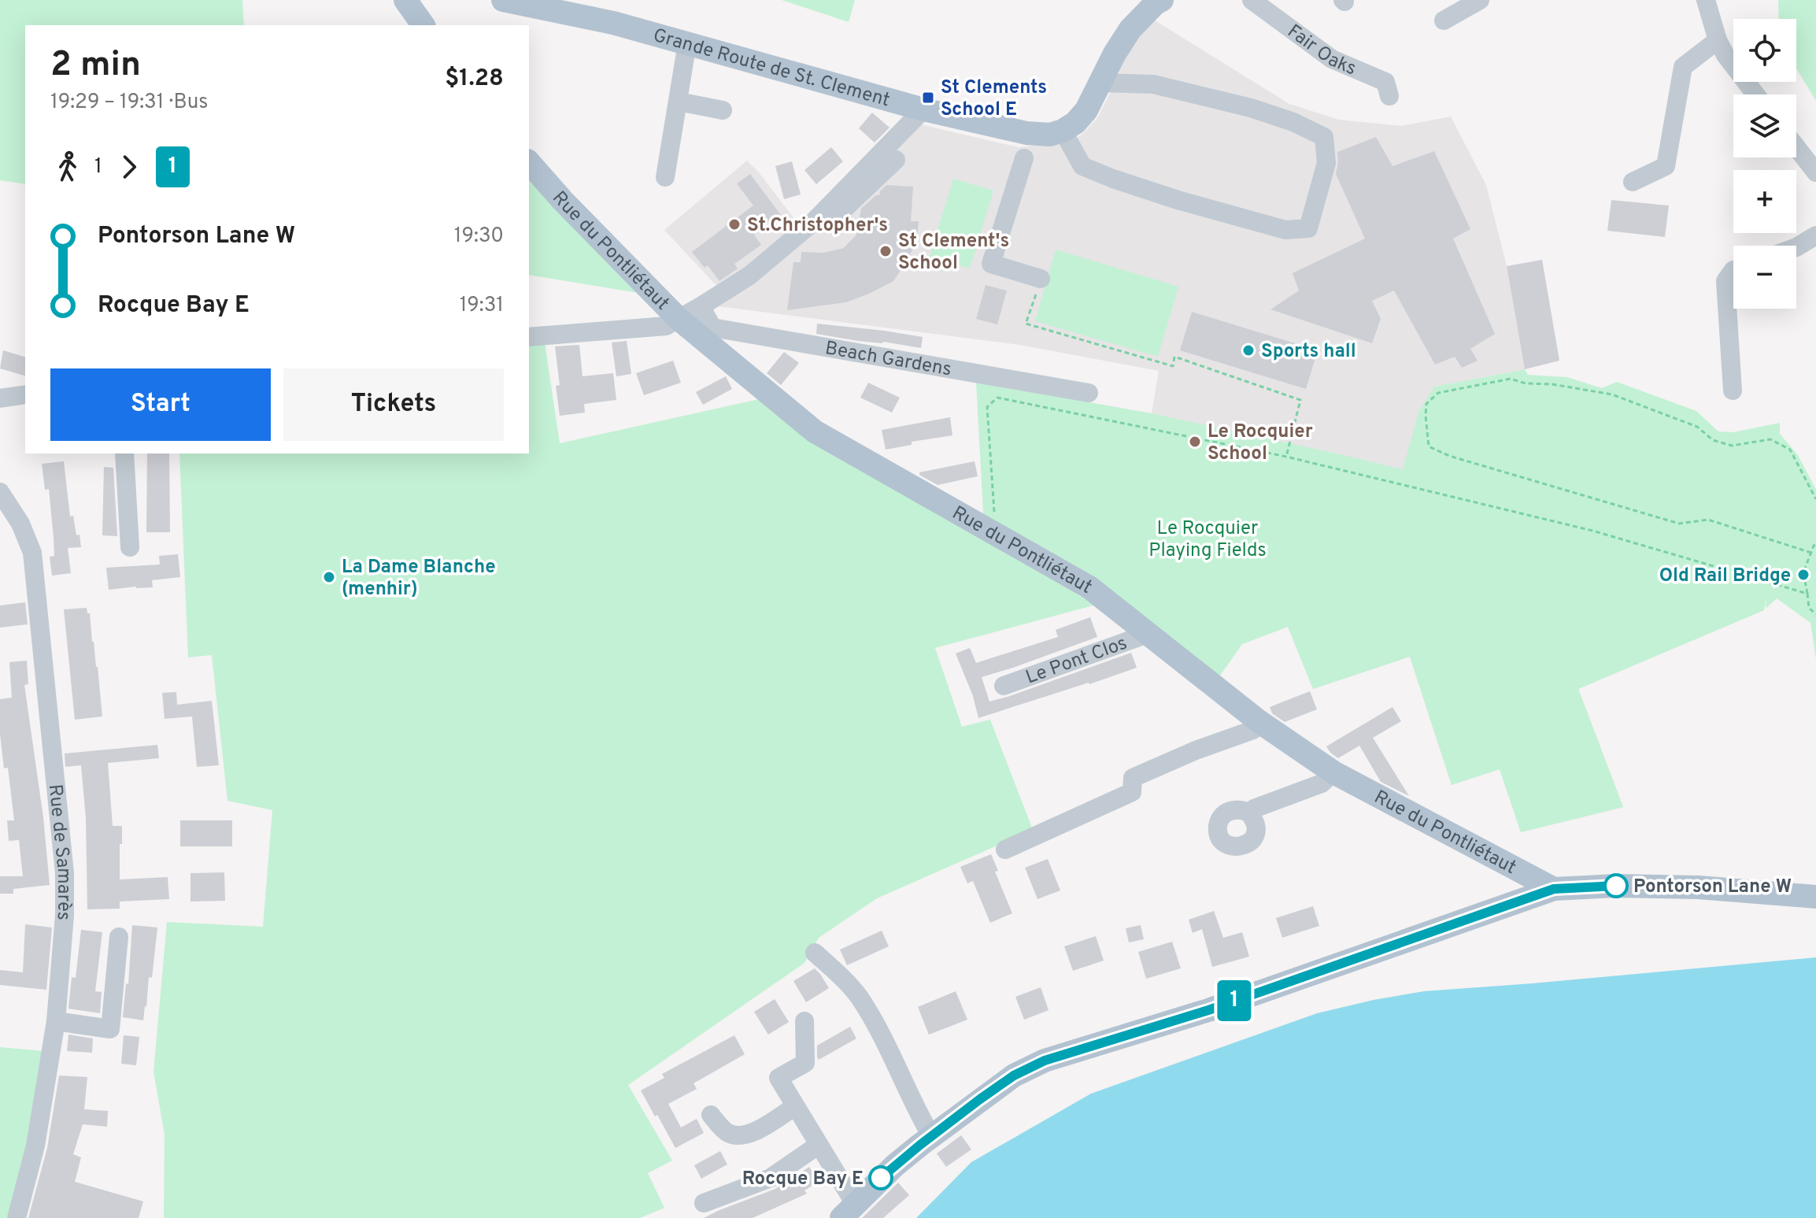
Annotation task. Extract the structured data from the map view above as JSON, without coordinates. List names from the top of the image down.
{
  "streets": {
    "main road": ["Grande Route de St. Clement", "Rue du Pontliétaut"],
    "street": [
      "Fair Oaks",
      "Beach Gardens",
      "Le Pont Clos",
      "Rue de Samarès"
    ]
  },
  "crossings": [
    ["Rue du Pontliétaut", "Le Pont Clos"]
  ],
  "parks": ["Le Rocquier Playing Fields"],
  "places": {
    "transit": ["St Clements School E"],
    "other": [
      "St.Christopher's",
      "St Clement's School",
      "Sports hall",
      "Le Rocquier School",
      "Old Rail Bridge",
      "La Dame Blanche (menhir)",
      "Pontorson Lane W",
      "Rocque Bay E"
    ]
  },
  "lines": ["bus line 1"],
  "page": {
    "on_map": "1",
    "map_buttons": ["+", "−"],
    "heading": ["2 min", "19:29 – 19:31 · Bus", "$1.28"],
    "legs": ["1", "1"],
    "list": [
      {
        "name": "Pontorson Lane W",
        "value": "19:30"
      },
      {
        "name": "Rocque Bay E",
        "value": "19:31"
      }
    ],
    "buttons": ["Start", "Tickets"]
  }
}
